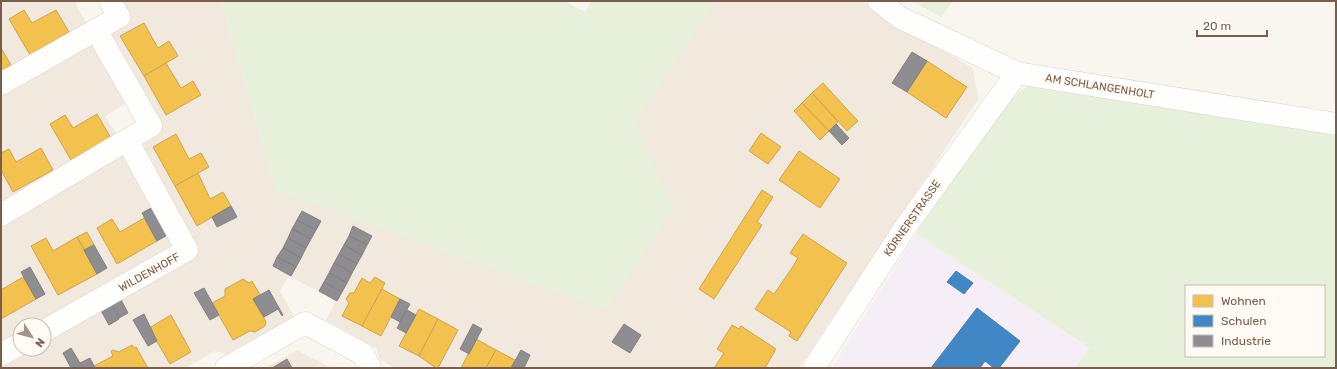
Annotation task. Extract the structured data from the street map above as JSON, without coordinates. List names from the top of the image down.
{
  "streets": {
    "street": ["AM SCHLANGENHOLT", "KÖRNERSTRASSE", "WILDENHOFF"]
  },
  "crossings": [
    ["AM SCHLANGENHOLT", "KÖRNERSTRASSE"]
  ],
  "legend": ["Wohnen", "Schulen", "Industrie"],
  "scale_bar": "20 m",
  "north": "bottom right"
}
